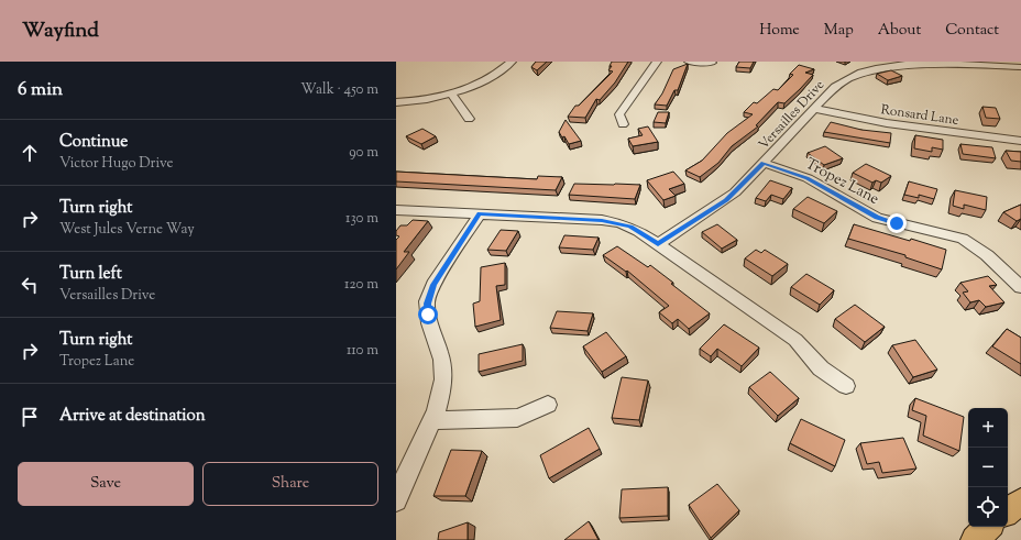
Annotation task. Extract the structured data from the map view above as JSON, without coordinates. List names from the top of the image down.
{
  "streets": {
    "street": ["Versailles Drive", "Ronsard Lane", "Tropez Lane"]
  },
  "crossings": [
    ["Versailles Drive", "Ronsard Lane"],
    ["Versailles Drive", "Tropez Lane"]
  ],
  "page": {
    "header": "Wayfind",
    "nav": [
      "Home",
      "Map",
      "About",
      "Contact"
    ],
    "heading": ["6 min", "Walk · 450 m"],
    "list": [
      ["Continue", "Victor Hugo Drive", "90 m"],
      ["Turn right", "West Jules Verne Way", "130 m"],
      ["Turn left", "Versailles Drive", "120 m"],
      ["Turn right", "Tropez Lane", "110 m"],
      "Arrive at destination"
    ],
    "map_buttons": ["+", "−"],
    "buttons": ["Save", "Share"]
  }
}
